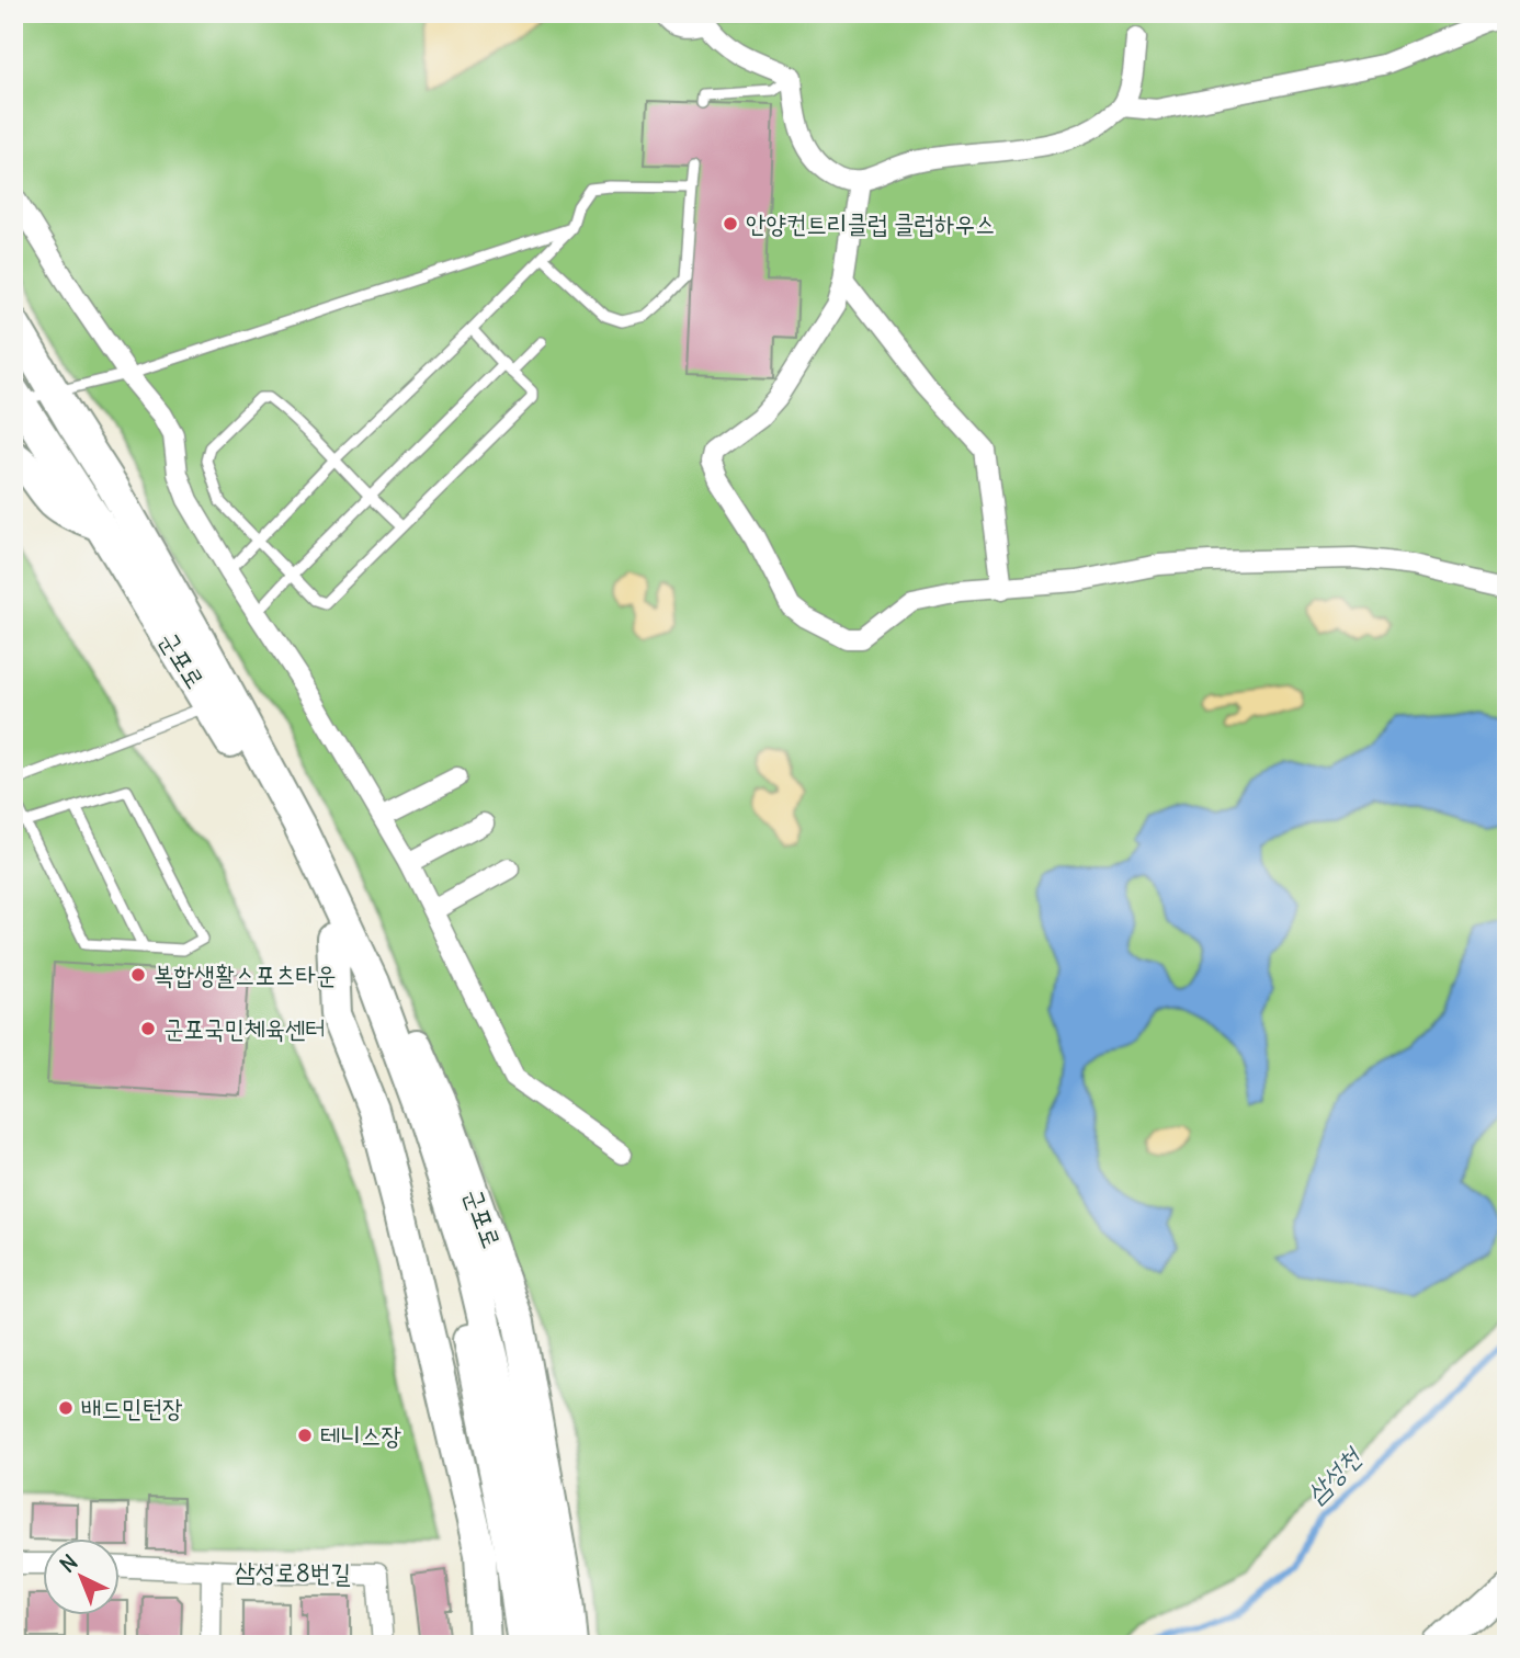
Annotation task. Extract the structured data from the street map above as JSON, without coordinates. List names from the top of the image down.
{
  "streets": {
    "main road": ["군포로"],
    "street": ["삼성로8번길"]
  },
  "water": ["삼성천"],
  "places": [
    "안양컨트리클럽 클럽하우스",
    "복합생활스포츠타운",
    "군포국민체육센터",
    "배드민턴장",
    "테니스장"
  ],
  "north": "top left"
}
